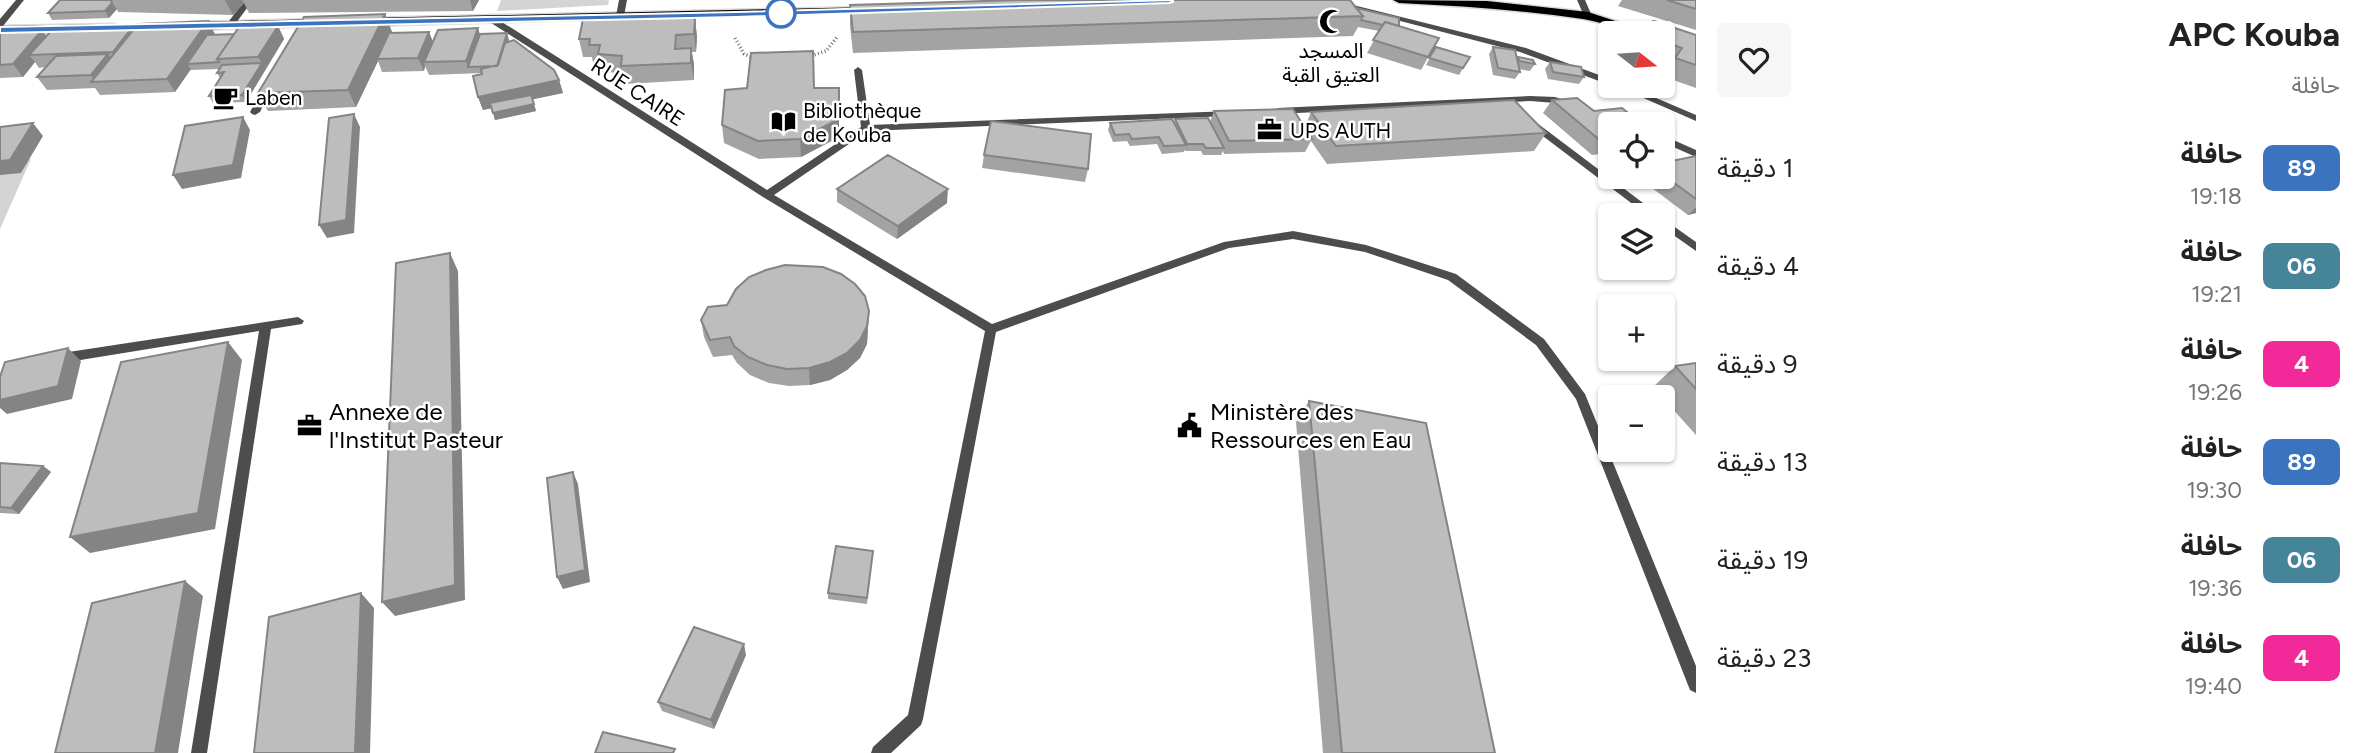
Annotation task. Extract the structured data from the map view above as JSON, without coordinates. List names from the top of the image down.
{
  "streets": {
    "street": ["RUE CAIRE"]
  },
  "places": {
    "mosque": ["المسجد العتيق القبة"],
    "cafe": ["Laben"],
    "library": ["Bibliothèque de Kouba"],
    "office": ["UPS AUTH", "Annexe de l'Institut Pasteur"],
    "public building": ["Ministère des Ressources en Eau"]
  },
  "lines": ["bus line 89"],
  "north": "right",
  "page": {
    "heading": ["APC Kouba", "حافلة"],
    "map_buttons": ["+", "−"],
    "list": [
      {
        "mark": "89",
        "name": "حافلة",
        "note": "19:18",
        "value": "1 دقيقة"
      },
      {
        "mark": "06",
        "name": "حافلة",
        "note": "19:21",
        "value": "4 دقيقة"
      },
      {
        "mark": "4",
        "name": "حافلة",
        "note": "19:26",
        "value": "9 دقيقة"
      },
      {
        "mark": "89",
        "name": "حافلة",
        "note": "19:30",
        "value": "13 دقيقة"
      },
      {
        "mark": "06",
        "name": "حافلة",
        "note": "19:36",
        "value": "19 دقيقة"
      },
      {
        "mark": "4",
        "name": "حافلة",
        "note": "19:40",
        "value": "23 دقيقة"
      }
    ]
  }
}
